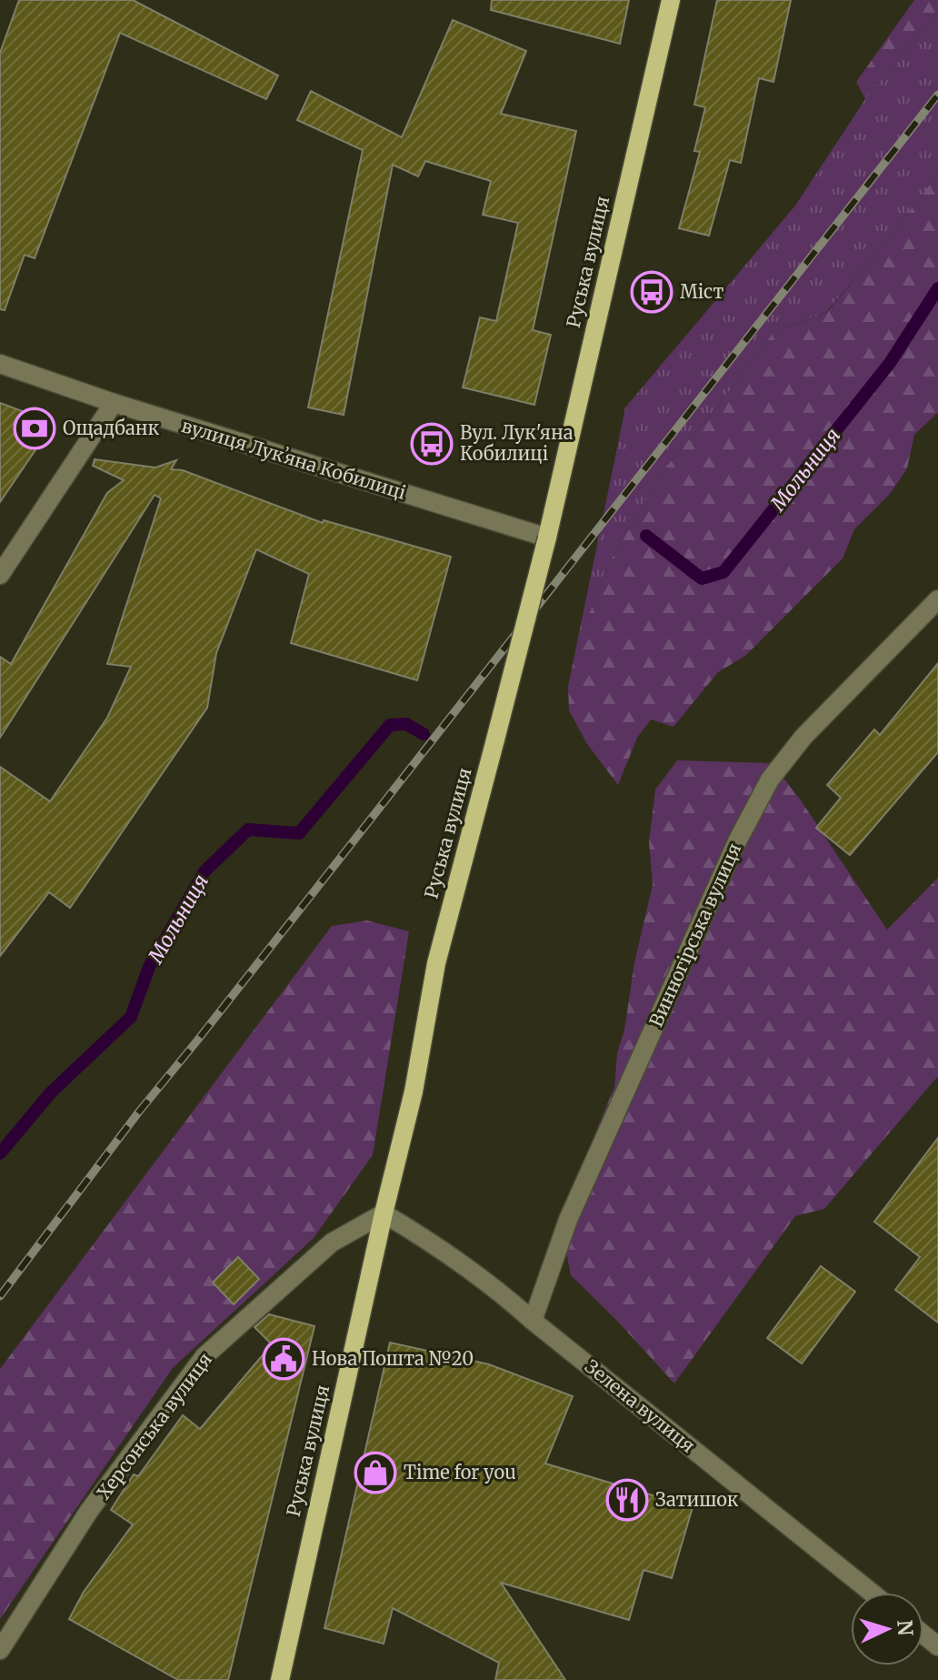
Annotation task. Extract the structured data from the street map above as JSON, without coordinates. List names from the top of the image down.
{
  "streets": {
    "main road": ["Руська вулиця"],
    "street": [
      "вулиця Лукʼяна Кобилиці",
      "Винногірська вулиця",
      "Зелена вулиця",
      "Херсонська вулиця"
    ]
  },
  "crossings": [
    ["Руська вулиця", "вулиця Лукʼяна Кобилиці"],
    ["Руська вулиця", "Зелена вулиця"],
    ["Руська вулиця", "Херсонська вулиця"],
    ["Винногірська вулиця", "Зелена вулиця"],
    ["Зелена вулиця", "Херсонська вулиця"]
  ],
  "water": ["Мольниця"],
  "places": {
    "bus stop": ["Міст", "Вул. Лук'яна Кобилиці"],
    "bank": ["Ощадбанк"],
    "public building": ["Нова Пошта №20"],
    "shop": ["Time for you"],
    "restaurant": ["Затишок"]
  },
  "north": "right"
}
